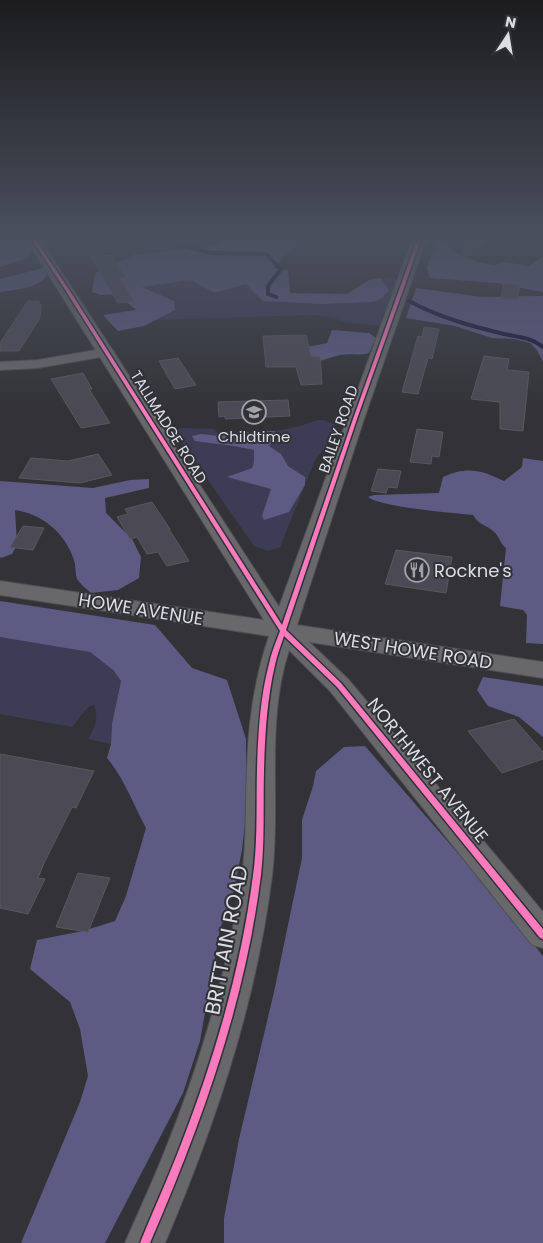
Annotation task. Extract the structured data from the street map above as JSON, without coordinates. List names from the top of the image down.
{
  "streets": {
    "street": [
      "TALLMADGE ROAD",
      "BAILEY ROAD",
      "HOWE AVENUE",
      "WEST HOWE ROAD",
      "NORTHWEST AVENUE",
      "BRITTAIN ROAD"
    ]
  },
  "crossings": [
    ["TALLMADGE ROAD", "BAILEY ROAD"],
    ["TALLMADGE ROAD", "HOWE AVENUE"],
    ["TALLMADGE ROAD", "WEST HOWE ROAD"],
    ["TALLMADGE ROAD", "NORTHWEST AVENUE"],
    ["TALLMADGE ROAD", "BRITTAIN ROAD"],
    ["BAILEY ROAD", "HOWE AVENUE"],
    ["BAILEY ROAD", "WEST HOWE ROAD"],
    ["BAILEY ROAD", "NORTHWEST AVENUE"],
    ["BAILEY ROAD", "BRITTAIN ROAD"],
    ["HOWE AVENUE", "WEST HOWE ROAD"],
    ["HOWE AVENUE", "NORTHWEST AVENUE"],
    ["HOWE AVENUE", "BRITTAIN ROAD"],
    ["WEST HOWE ROAD", "NORTHWEST AVENUE"],
    ["WEST HOWE ROAD", "BRITTAIN ROAD"],
    ["NORTHWEST AVENUE", "BRITTAIN ROAD"]
  ],
  "places": {
    "school or university": ["Childtime"],
    "restaurant": ["Rockne's"]
  },
  "north": "top"
}
